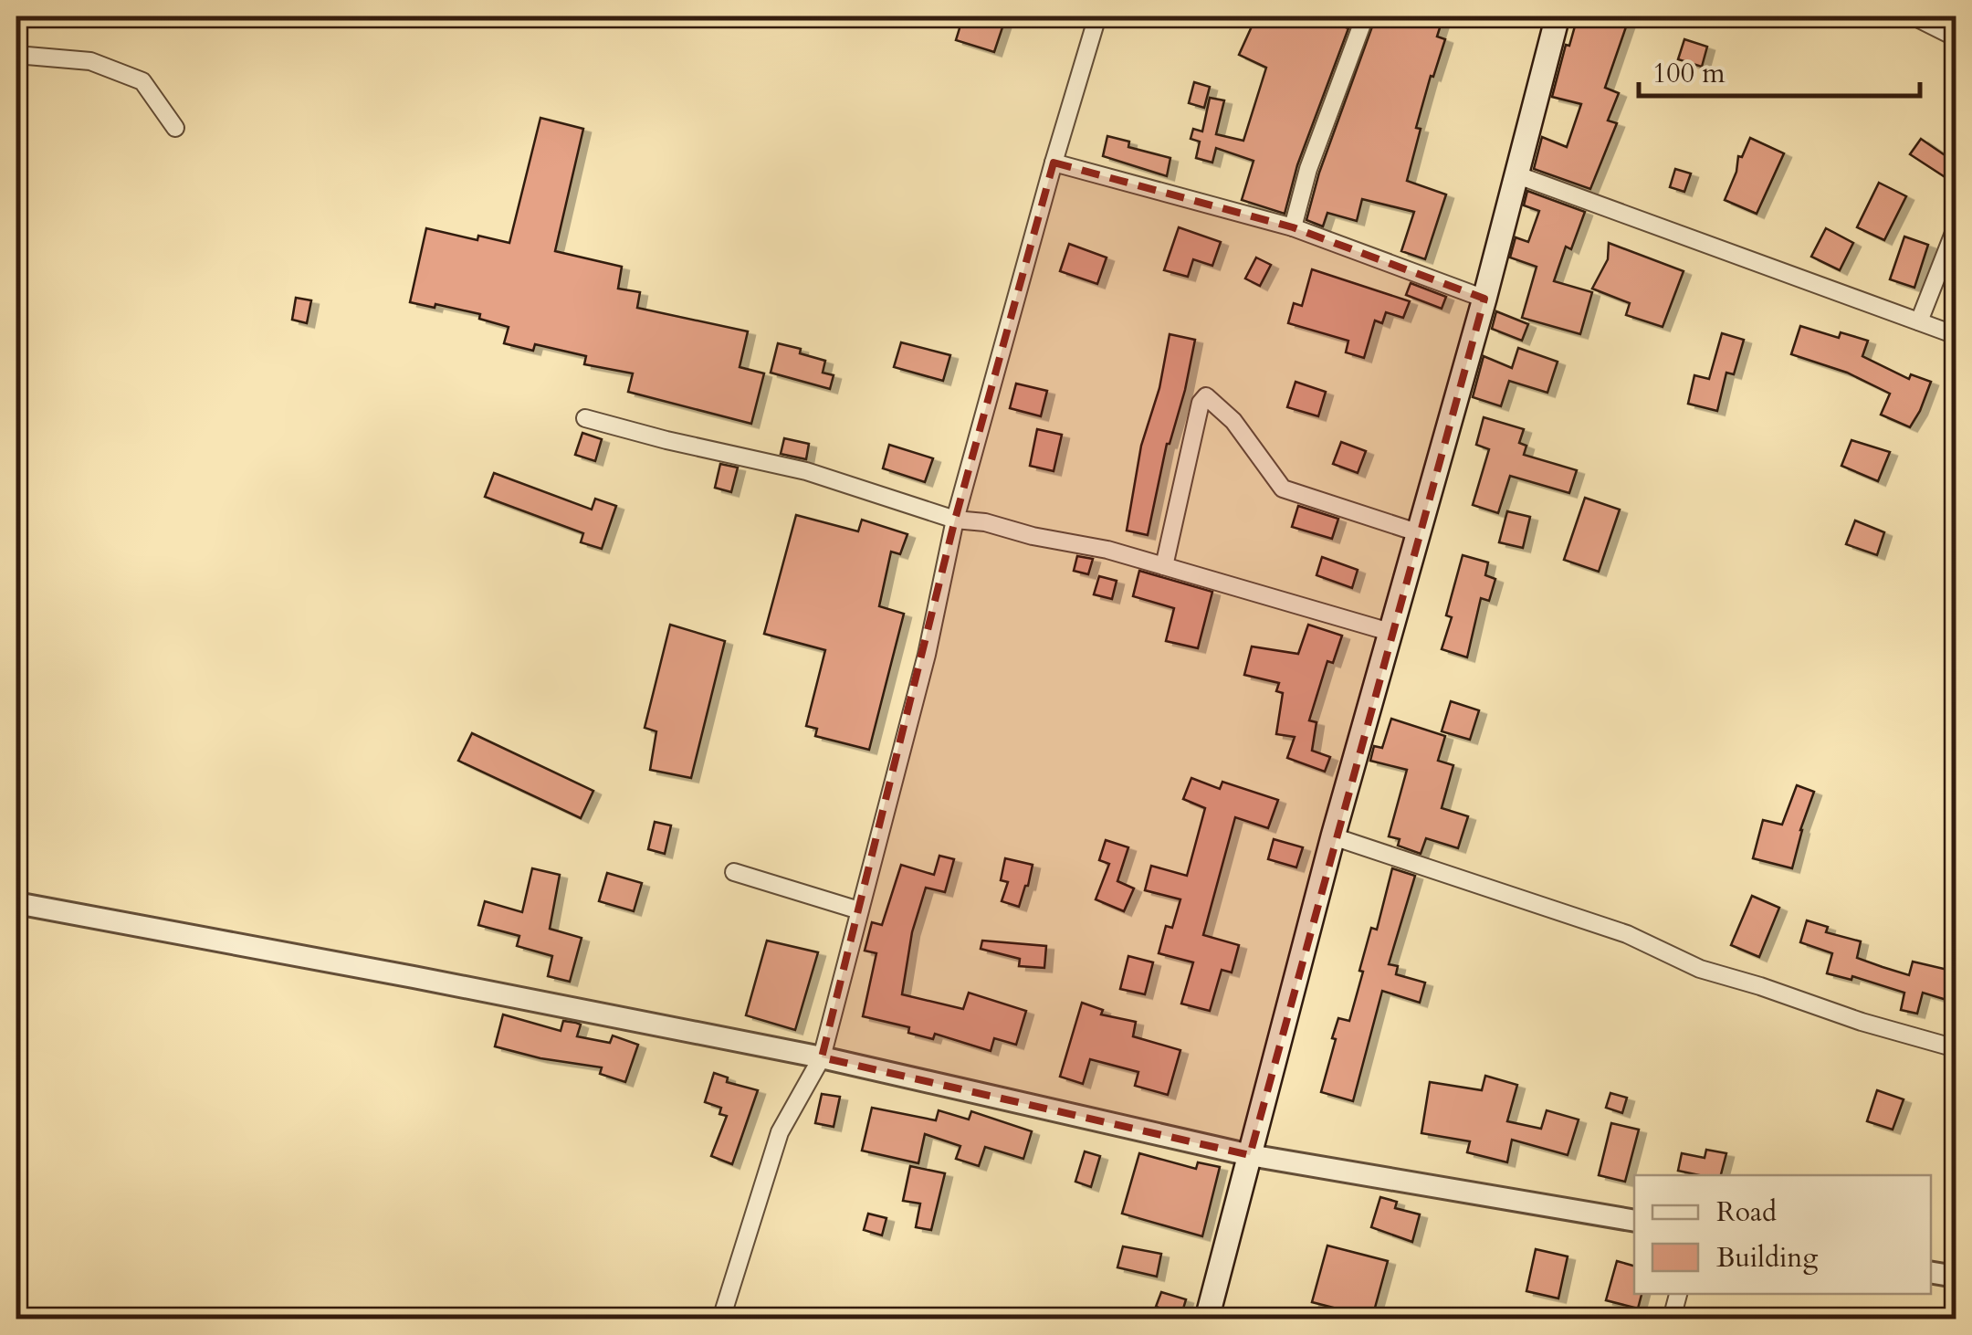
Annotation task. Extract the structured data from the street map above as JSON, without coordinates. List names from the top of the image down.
{
  "legend": ["Road", "Building"],
  "scale_bar": "100 m"
}
